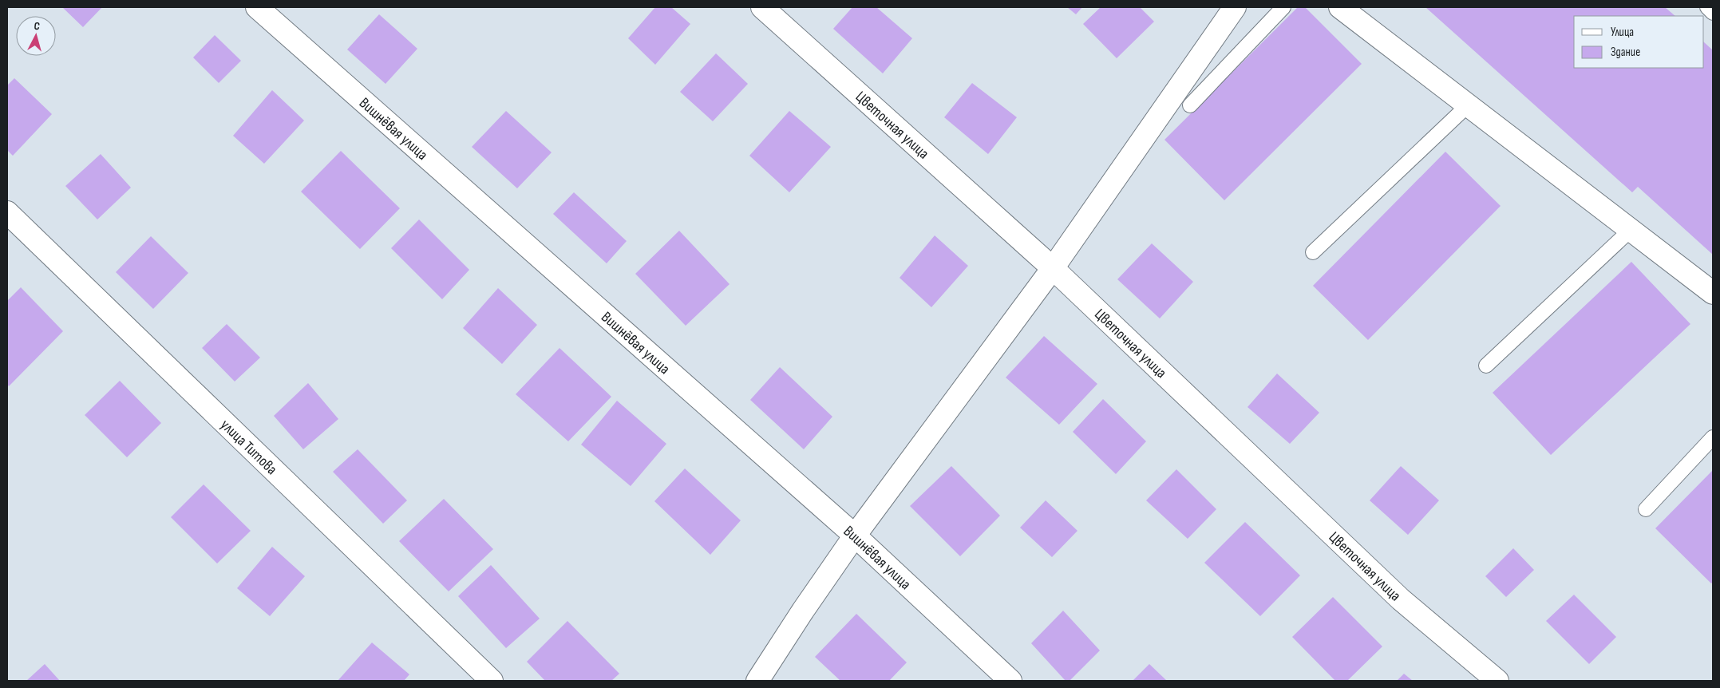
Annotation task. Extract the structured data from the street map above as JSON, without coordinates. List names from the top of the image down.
{
  "streets": {
    "street": ["Цветочная улица", "Вишнёвая улица", "улица Титова"]
  },
  "legend": ["Улица", "Здание"],
  "north": "top"
}
